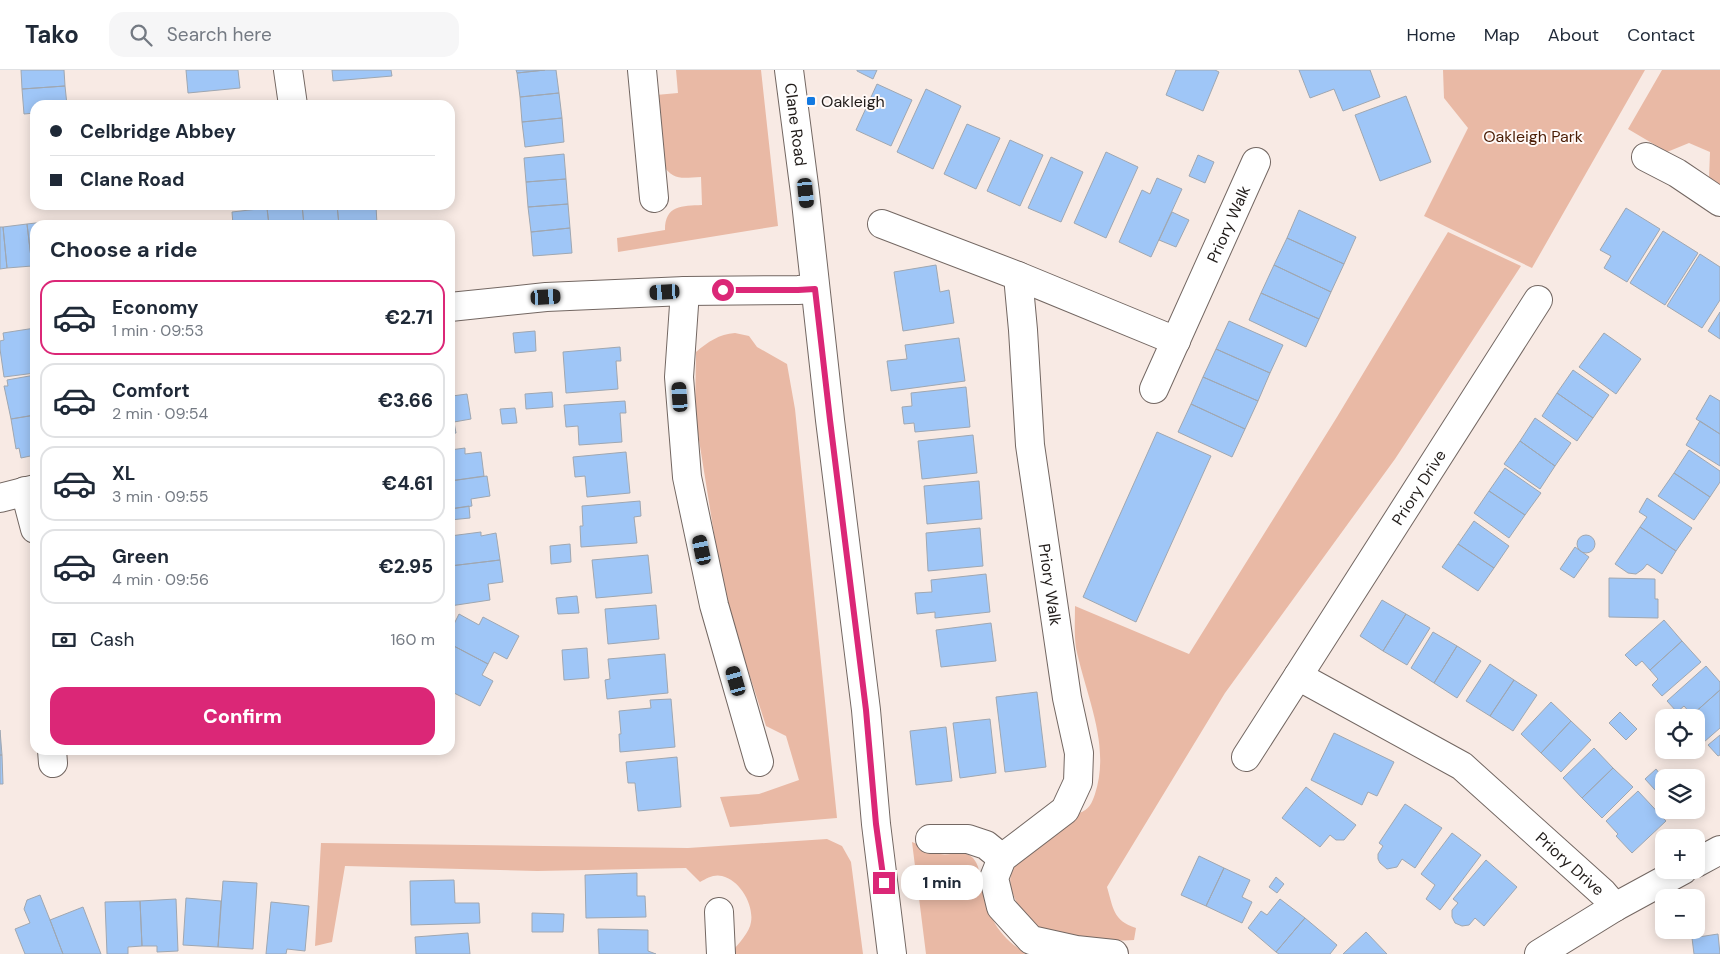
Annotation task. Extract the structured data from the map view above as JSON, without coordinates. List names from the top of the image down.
{
  "streets": {
    "street": ["Clane Road", "Priory Walk", "Priory Drive"]
  },
  "parks": ["Oakleigh Park"],
  "places": {
    "transit": ["Oakleigh"]
  },
  "page": {
    "header": "Tako",
    "search": "Search here",
    "nav": [
      "Home",
      "Map",
      "About",
      "Contact"
    ],
    "banner": ["Celbridge Abbey", "Clane Road"],
    "heading": "Choose a ride",
    "list": [
      {
        "name": "Economy",
        "note": "1 min · 09:53",
        "value": "€2.71"
      },
      {
        "name": "Comfort",
        "note": "2 min · 09:54",
        "value": "€3.66"
      },
      {
        "name": "XL",
        "note": "3 min · 09:55",
        "value": "€4.61"
      },
      {
        "name": "Green",
        "note": "4 min · 09:56",
        "value": "€2.95"
      }
    ],
    "pay": ["Cash", "160 m"],
    "buttons": "Confirm",
    "map_buttons": ["+", "−"],
    "bubble": "1 min"
  }
}
